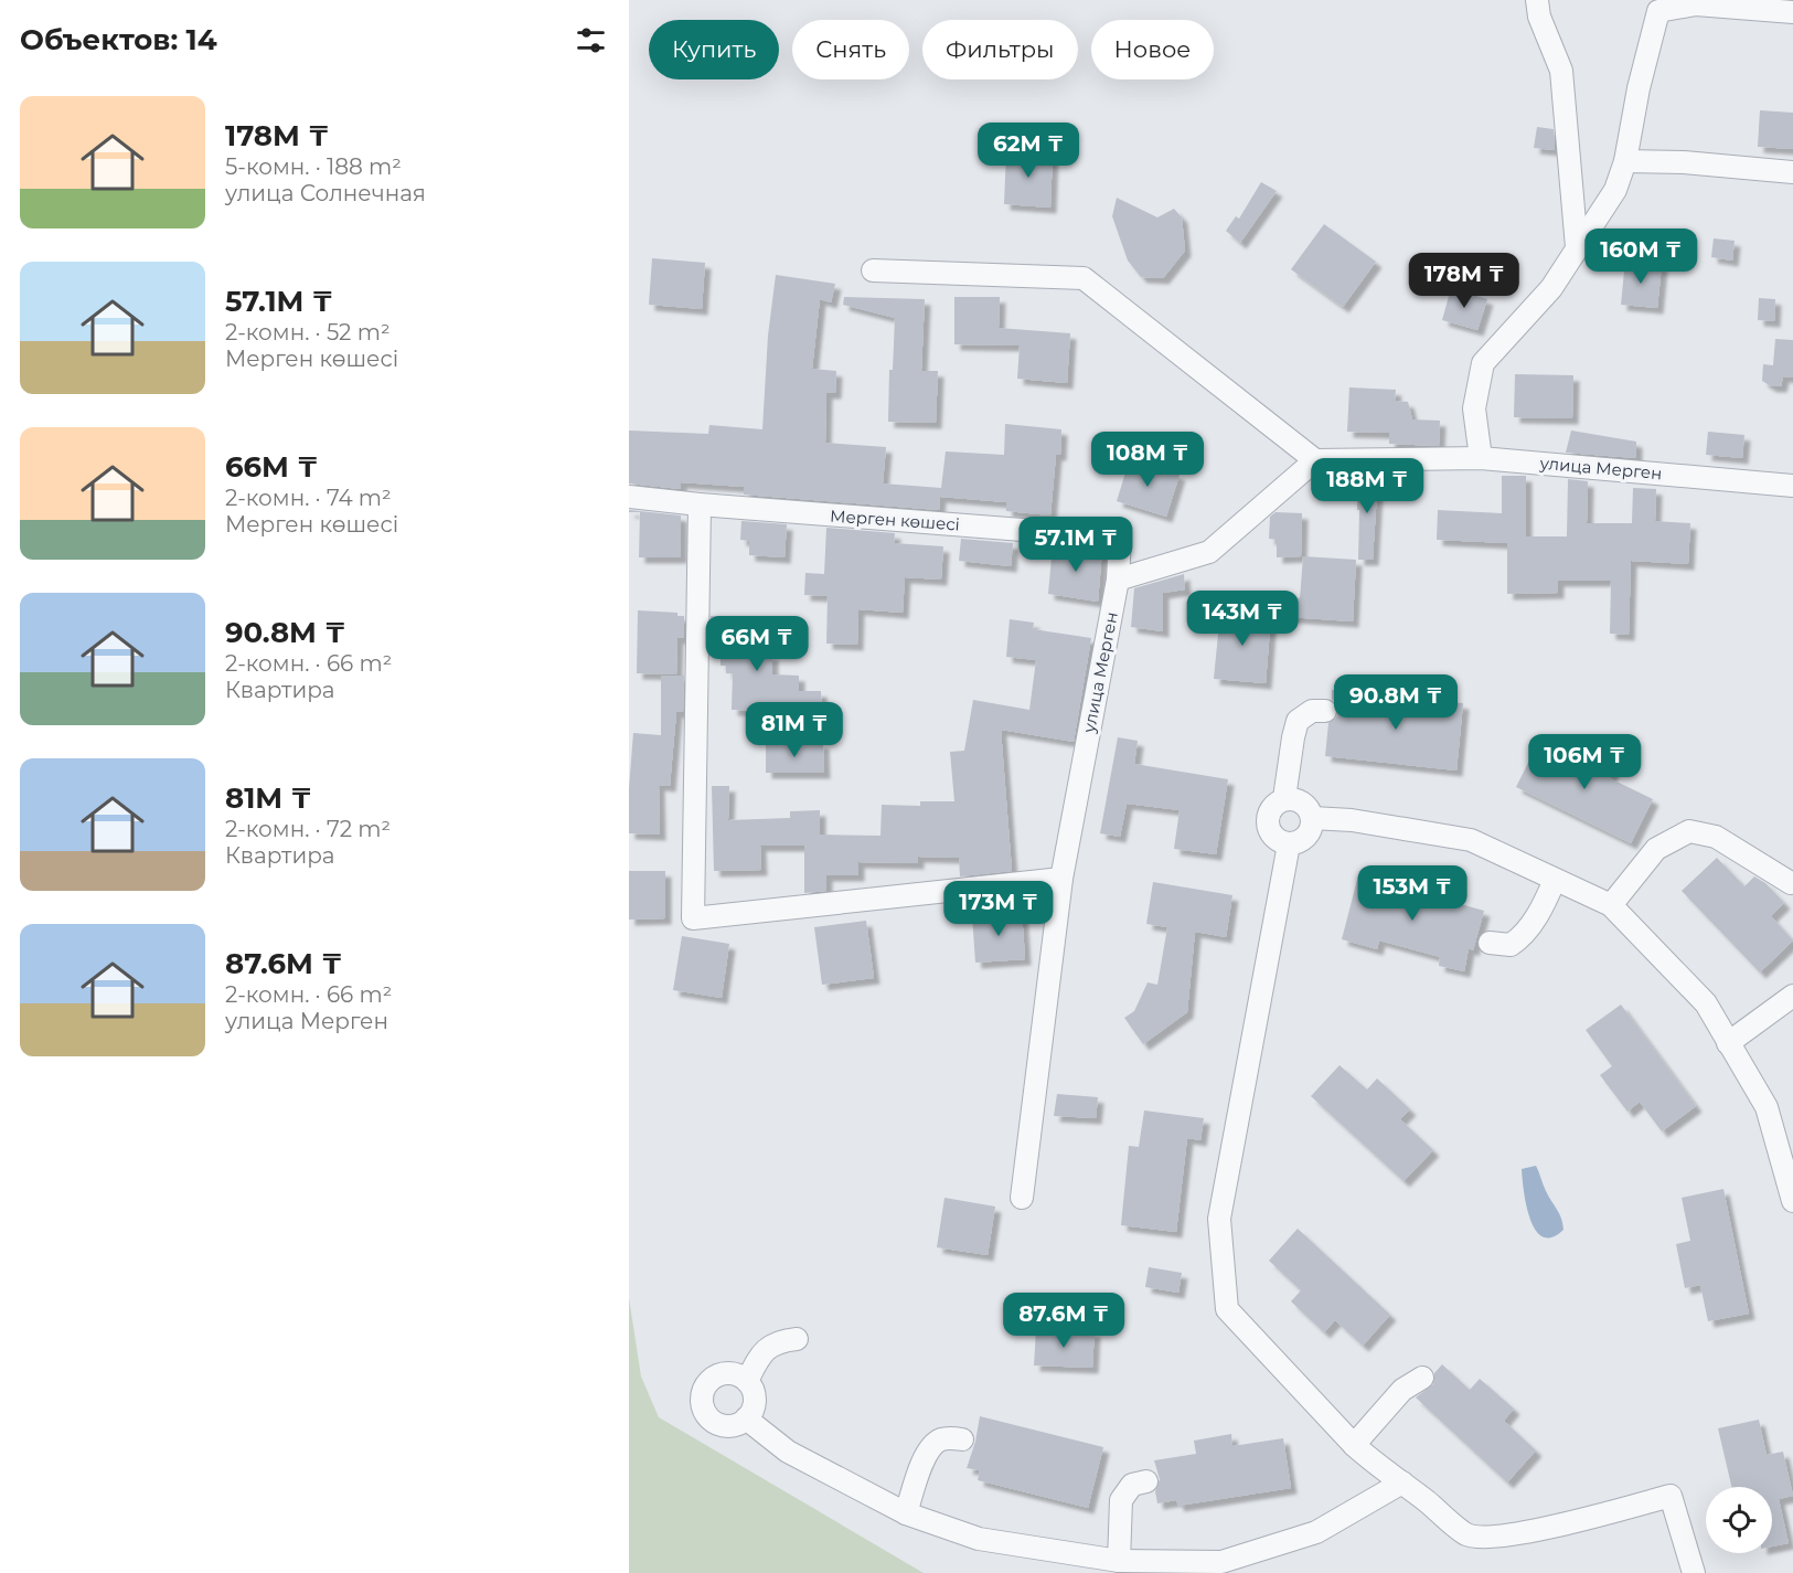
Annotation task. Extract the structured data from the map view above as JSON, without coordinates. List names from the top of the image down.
{
  "streets": {
    "street": ["улица Мерген", "Мерген көшесі"]
  },
  "crossings": [
    ["улица Мерген", "Мерген көшесі"]
  ],
  "page": {
    "heading": "Объектов: 14",
    "chip": [
      "Купить",
      "Снять",
      "Фильтры",
      "Новое"
    ],
    "list": [
      {
        "name": "178M ₸",
        "note": "5-комн. · 188 m² · улица Солнечная"
      },
      {
        "name": "57.1M ₸",
        "note": "2-комн. · 52 m² · Мерген көшесі"
      },
      {
        "name": "66M ₸",
        "note": "2-комн. · 74 m² · Мерген көшесі"
      },
      {
        "name": "90.8M ₸",
        "note": "2-комн. · 66 m² · Квартира"
      },
      {
        "name": "81M ₸",
        "note": "2-комн. · 72 m² · Квартира"
      },
      {
        "name": "87.6M ₸",
        "note": "2-комн. · 66 m² · улица Мерген"
      }
    ],
    "price": [
      "62M ₸",
      "160M ₸",
      "178M ₸",
      "108M ₸",
      "188M ₸",
      "57.1M ₸",
      "143M ₸",
      "66M ₸",
      "90.8M ₸",
      "81M ₸",
      "106M ₸",
      "153M ₸",
      "173M ₸",
      "87.6M ₸"
    ]
  }
}
